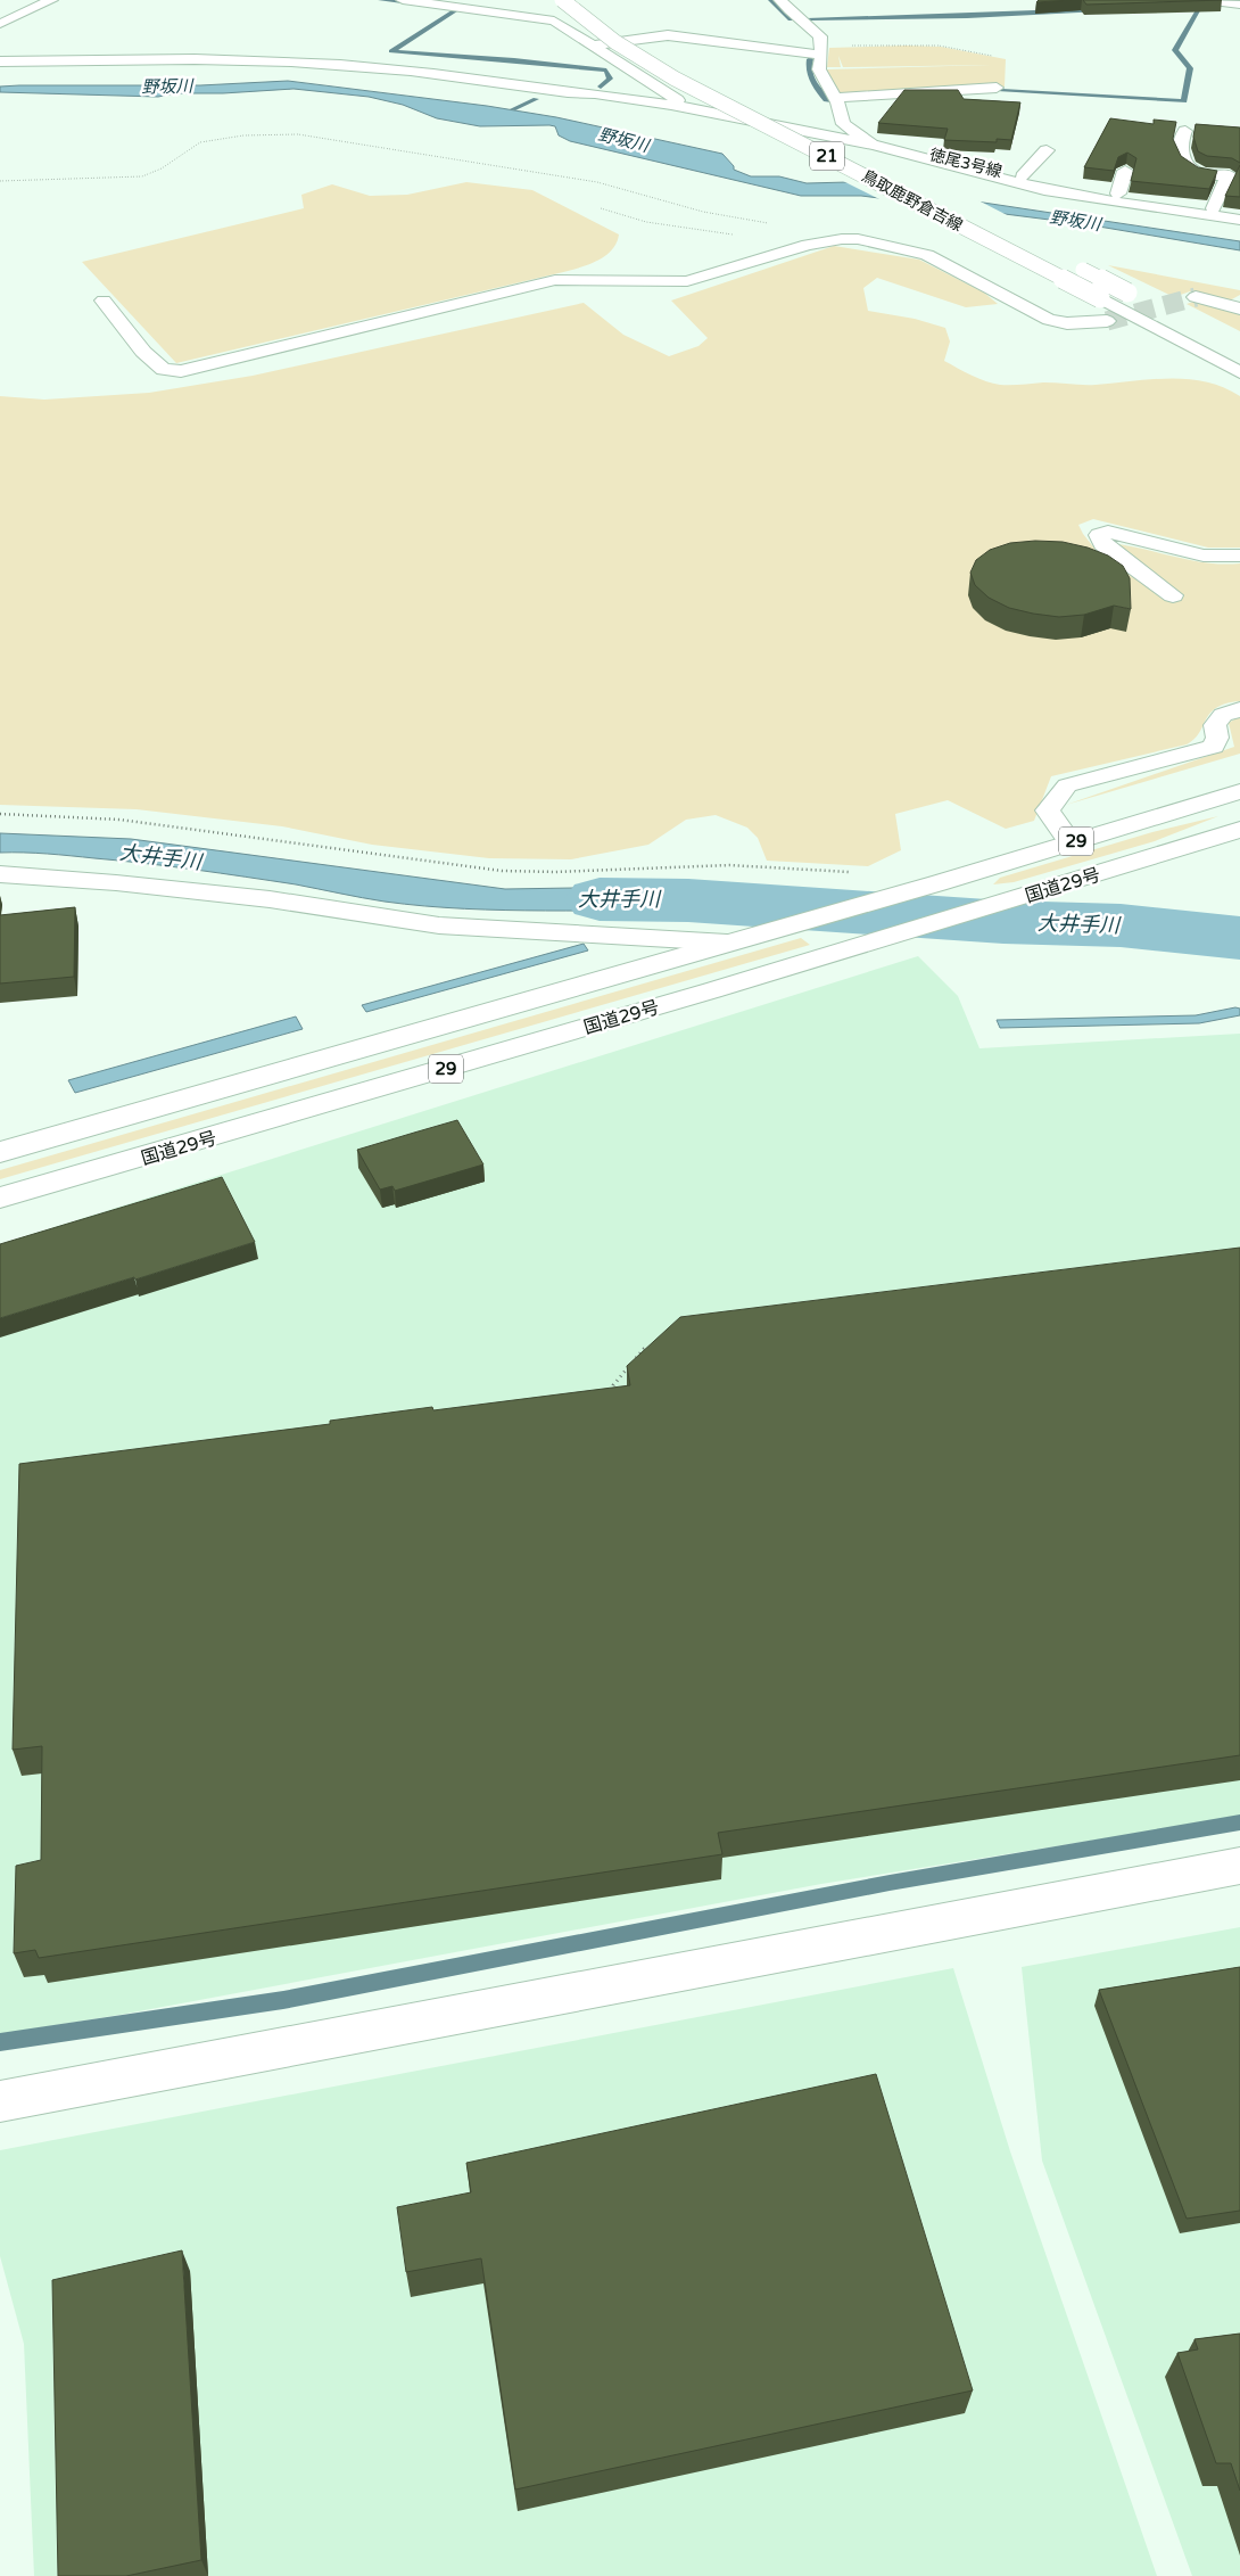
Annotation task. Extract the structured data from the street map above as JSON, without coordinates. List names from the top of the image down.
{
  "streets": {
    "main road": [
      "21",
      "徳尾3号線",
      "鳥取鹿野倉吉線",
      "29",
      "国道29号"
    ]
  },
  "water": ["野坂川", "大井手川"]
}
